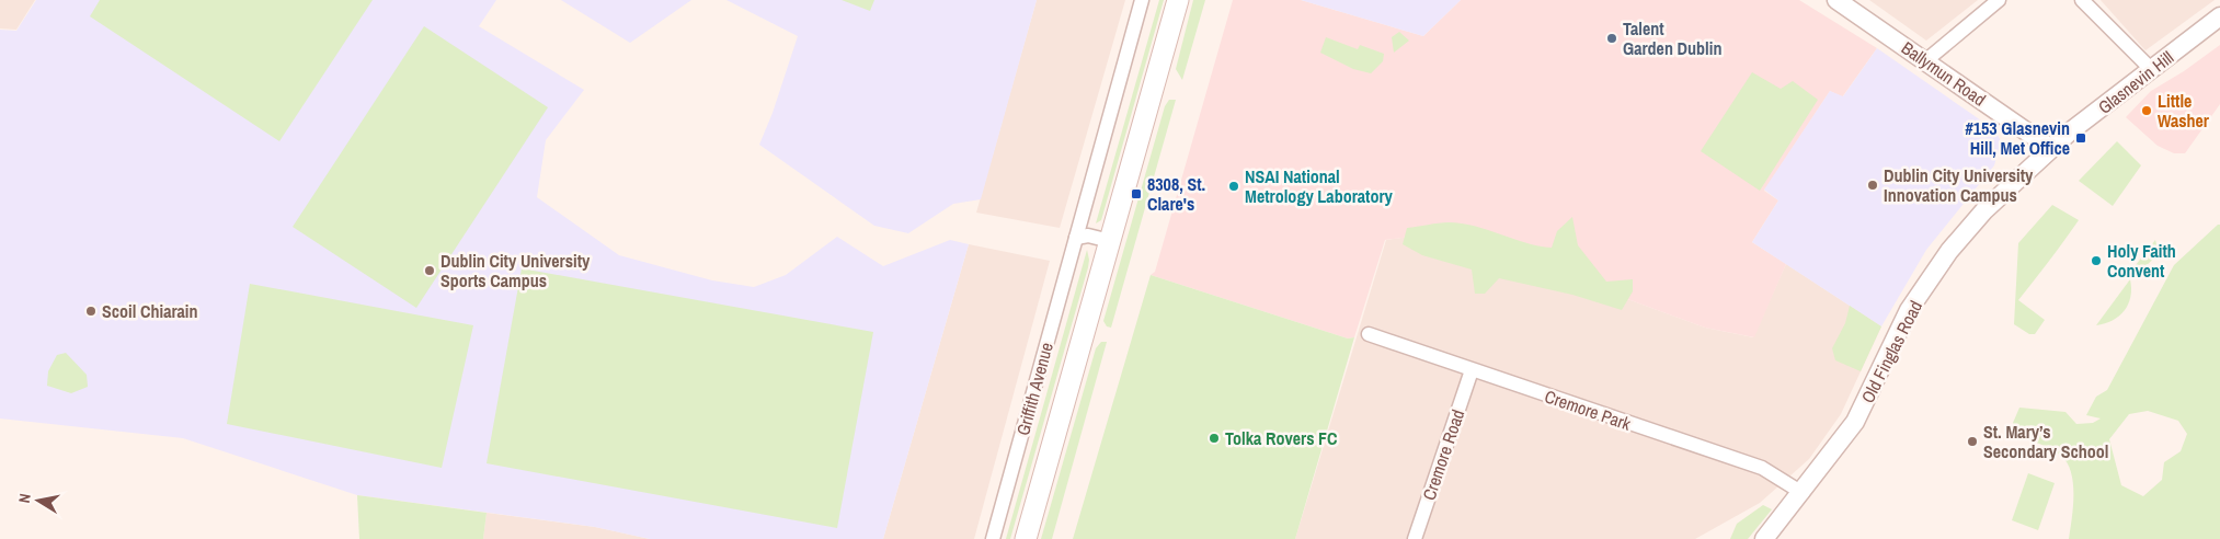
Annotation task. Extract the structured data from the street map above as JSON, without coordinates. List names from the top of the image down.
{
  "streets": {
    "main road": ["Griffith Avenue"],
    "street": [
      "Ballymun Road",
      "Glasnevin Hill",
      "Old Finglas Road",
      "Cremore Park",
      "Cremore Road"
    ]
  },
  "crossings": [
    ["Ballymun Road", "Glasnevin Hill"],
    ["Ballymun Road", "Old Finglas Road"],
    ["Glasnevin Hill", "Old Finglas Road"],
    ["Old Finglas Road", "Cremore Park"],
    ["Cremore Park", "Cremore Road"]
  ],
  "places": {
    "other": [
      "Talent Garden Dublin",
      "Little Washer",
      "Dublin City University Innovation Campus",
      "NSAI National Metrology Laboratory",
      "Holy Faith Convent",
      "Dublin City University Sports Campus",
      "Scoil Chiarain",
      "Tolka Rovers FC",
      "St. Mary’s Secondary School"
    ],
    "transit": ["#153 Glasnevin Hill, Met Office", "8308, St. Clare's"]
  },
  "north": "left"
}
